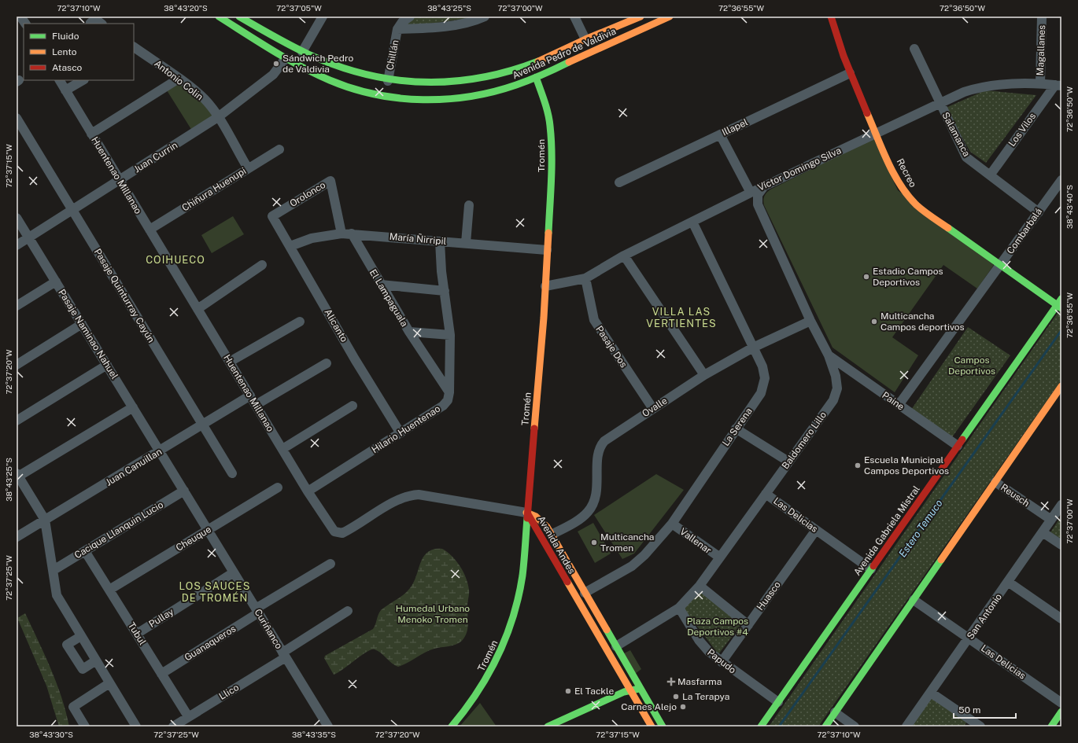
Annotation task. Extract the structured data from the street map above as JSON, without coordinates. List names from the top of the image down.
{
  "streets": {
    "main road": [
      "Avenida Pedro de Valdivia",
      "Tromén",
      "Recreo",
      "Avenida Gabriela Mistral",
      "Avenida Andes"
    ],
    "street": [
      "Magallanes",
      "Chillán",
      "Antonio Colin",
      "Illapel",
      "Los Vilos",
      "Salamanca",
      "Juan Currin",
      "Víctor Domingo Silva",
      "Huentenao Millanao",
      "Chiñura Huenupi",
      "Orolonco",
      "Combarbalá",
      "María Ñirripil",
      "Pasaje Quinturray Cayún",
      "El Lampaguala",
      "Alicanto",
      "Pasaje Naminao Nahuel",
      "Pasaje Dos",
      "Paine",
      "Ovalle",
      "La Serena",
      "Hilario Huentenao",
      "Baldomero Lillo",
      "Juan Canuillan",
      "Reusch",
      "Las Delicias",
      "Cacique Llanquin Lucio",
      "Cheuque",
      "Vallenar",
      "Huasco",
      "San Antonio",
      "Pullay",
      "Curiñanco",
      "Tubul",
      "Guanaqueros",
      "Papudo",
      "Llico"
    ]
  },
  "crossings": [
    ["Magallanes", "Víctor Domingo Silva"],
    ["Avenida Pedro de Valdivia", "Chillán"],
    ["Avenida Pedro de Valdivia", "Tromén"],
    ["Avenida Pedro de Valdivia", "Juan Currin"],
    ["Antonio Colin", "Juan Currin"],
    ["Antonio Colin", "Chiñura Huenupi"],
    ["Illapel", "Recreo"],
    ["Los Vilos", "Salamanca"],
    ["Los Vilos", "Víctor Domingo Silva"],
    ["Salamanca", "Víctor Domingo Silva"],
    ["Salamanca", "Combarbalá"],
    ["Tromén", "Víctor Domingo Silva"],
    ["Tromén", "Huentenao Millanao"],
    ["Tromén", "María Ñirripil"],
    ["Tromén", "Avenida Andes"],
    ["Juan Currin", "Huentenao Millanao"],
    ["Juan Currin", "Pasaje Quinturray Cayún"],
    ["Juan Currin", "Pasaje Naminao Nahuel"],
    ["Víctor Domingo Silva", "Recreo"],
    ["Víctor Domingo Silva", "Pasaje Dos"],
    ["Víctor Domingo Silva", "La Serena"],
    ["Víctor Domingo Silva", "Baldomero Lillo"],
    ["Recreo", "Combarbalá"],
    ["Recreo", "Avenida Gabriela Mistral"],
    ["Huentenao Millanao", "Chiñura Huenupi"],
    ["Huentenao Millanao", "Hilario Huentenao"],
    ["Huentenao Millanao", "Juan Canuillan"],
    ["Huentenao Millanao", "Avenida Andes"],
    ["Orolonco", "María Ñirripil"],
    ["Orolonco", "Alicanto"],
    ["Combarbalá", "Paine"],
    ["María Ñirripil", "El Lampaguala"],
    ["María Ñirripil", "Alicanto"],
    ["María Ñirripil", "Hilario Huentenao"],
    ["Pasaje Quinturray Cayún", "Juan Canuillan"],
    ["El Lampaguala", "Hilario Huentenao"],
    ["Alicanto", "Hilario Huentenao"],
    ["Pasaje Naminao Nahuel", "Juan Canuillan"],
    ["Pasaje Naminao Nahuel", "Curiñanco"],
    ["Pasaje Dos", "Ovalle"],
    ["Paine", "Baldomero Lillo"],
    ["Paine", "Avenida Gabriela Mistral"],
    ["Ovalle", "La Serena"],
    ["Ovalle", "Baldomero Lillo"],
    ["Ovalle", "Avenida Andes"],
    ["La Serena", "Vallenar"],
    ["La Serena", "Avenida Andes"],
    ["Baldomero Lillo", "Las Delicias"],
    ["Baldomero Lillo", "Vallenar"],
    ["Baldomero Lillo", "Avenida Andes"],
    ["Baldomero Lillo", "Papudo"],
    ["Juan Canuillan", "Curiñanco"],
    ["Reusch", "San Antonio"],
    ["Las Delicias", "Avenida Gabriela Mistral"],
    ["Las Delicias", "Huasco"],
    ["Las Delicias", "San Antonio"],
    ["Cacique Llanquin Lucio", "Curiñanco"],
    ["Cacique Llanquin Lucio", "Tubul"],
    ["Avenida Gabriela Mistral", "Papudo"],
    ["Cheuque", "Curiñanco"],
    ["Cheuque", "Tubul"],
    ["Huasco", "Papudo"],
    ["Pullay", "Curiñanco"],
    ["Pullay", "Tubul"],
    ["Curiñanco", "Guanaqueros"],
    ["Curiñanco", "Llico"],
    ["Tubul", "Guanaqueros"],
    ["Tubul", "Llico"]
  ],
  "districts": ["COIHUECO", "VILLA LAS VERTIENTES", "LOS SAUCES DE TROMÉN"],
  "water": ["Estero Temuco"],
  "parks": ["Campos Deportivos", "Humedal Urbano Menoko Tromen", "Plaza Campos Deportivos #4"],
  "places": {
    "other": [
      "Sándwich Pedro de Valdivia",
      "Estadio Campos Deportivos",
      "Multicancha Campos deportivos",
      "Escuela Municipal Campos Deportivos",
      "Multicancha Tromen",
      "El Tackle",
      "La Terapya",
      "Carnes Alejo"
    ],
    "health": ["Masfarma"]
  },
  "legend": ["Fluido", "Lento", "Atasco"],
  "scale_bar": "50 m",
  "coordinates": [
    "72°37'10\"W",
    "38°43'20\"S",
    "72°37'05\"W",
    "38°43'25\"S",
    "72°37'00\"W",
    "72°36'55\"W",
    "72°36'50\"W",
    "72°37'15\"W",
    "38°43'40\"S",
    "72°37'20\"W",
    "72°37'25\"W",
    "38°43'30\"S",
    "38°43'35\"S"
  ]
}
